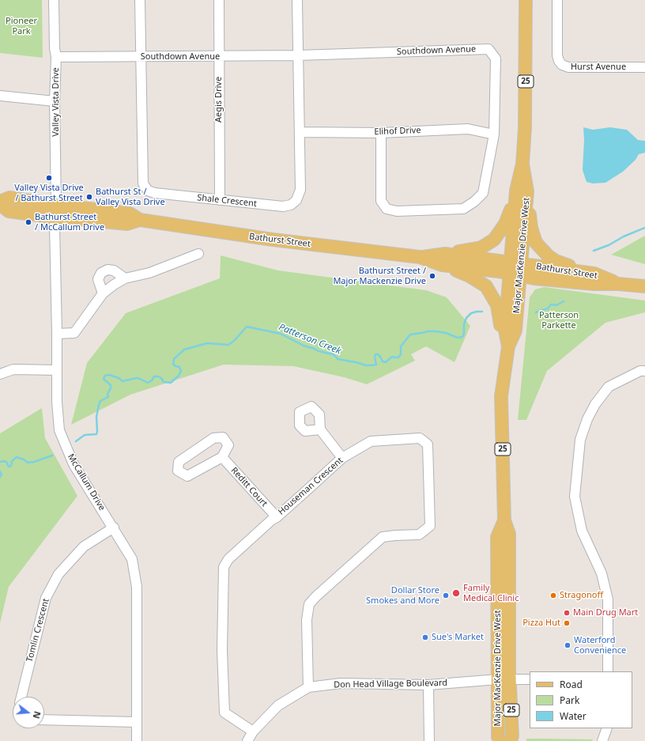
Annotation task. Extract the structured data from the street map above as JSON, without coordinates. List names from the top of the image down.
{
  "streets": {
    "main road": ["25", "Bathurst Street", "Major MacKenzie Drive West"],
    "street": [
      "Southdown Avenue",
      "Hurst Avenue",
      "Aegis Drive",
      "Valley Vista Drive",
      "Elihof Drive",
      "Shale Crescent",
      "McCallum Drive",
      "Houseman Crescent",
      "Reditt Court",
      "Tomlin Crescent",
      "Don Head Village Boulevard"
    ]
  },
  "crossings": [
    ["Southdown Avenue", "Aegis Drive"],
    ["Southdown Avenue", "Valley Vista Drive"],
    ["Southdown Avenue", "Elihof Drive"],
    ["Southdown Avenue", "Shale Crescent"],
    ["Aegis Drive", "Shale Crescent"],
    ["Valley Vista Drive", "Bathurst Street"],
    ["Valley Vista Drive", "McCallum Drive"],
    ["Elihof Drive", "Shale Crescent"],
    ["Bathurst Street", "Major MacKenzie Drive West"],
    ["Bathurst Street", "McCallum Drive"],
    ["Major MacKenzie Drive West", "Don Head Village Boulevard"],
    ["McCallum Drive", "Tomlin Crescent"],
    ["Houseman Crescent", "Reditt Court"],
    ["Houseman Crescent", "Don Head Village Boulevard"]
  ],
  "water": ["Patterson Creek"],
  "parks": ["Pioneer Park", "Patterson Parkette"],
  "places": [
    "Valley Vista Drive / Bathurst Street",
    "Bathurst St / Valley Vista Drive",
    "Bathurst Street / McCallum Drive",
    "Bathurst Street / Major Mackenzie Drive",
    "Family Medical Clinic",
    "Dollar Store Smokes and More",
    "Stragonoff",
    "Main Drug Mart",
    "Pizza Hut",
    "Sue's Market",
    "Waterford Convenience"
  ],
  "legend": ["Road", "Park", "Water"],
  "north": "right"
}
